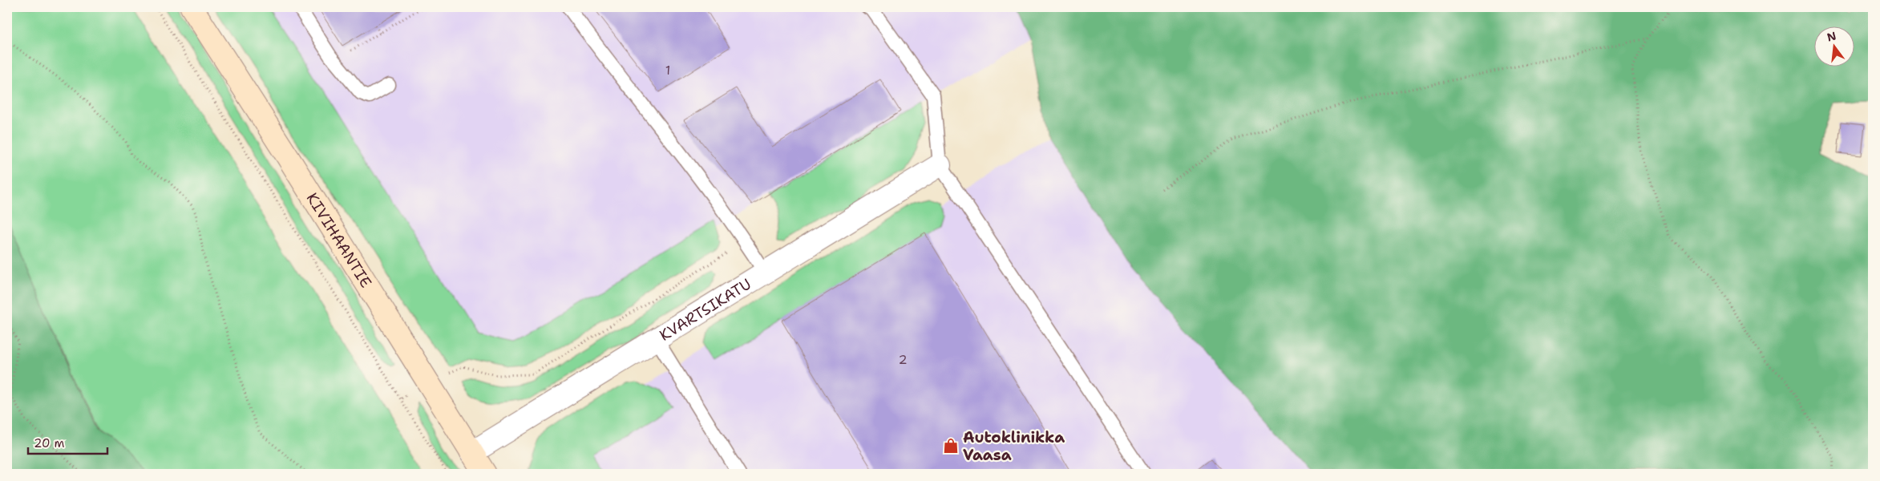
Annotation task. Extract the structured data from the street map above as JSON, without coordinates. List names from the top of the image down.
{
  "streets": {
    "main road": ["KIVIHAANTIE"],
    "street": ["KVARTSIKATU"]
  },
  "crossings": [
    ["KIVIHAANTIE", "KVARTSIKATU"]
  ],
  "places": {
    "shop": ["Autoklinikka Vaasa"]
  },
  "house_numbers": ["1", "2"],
  "scale_bar": "20 m",
  "north": "top"
}
